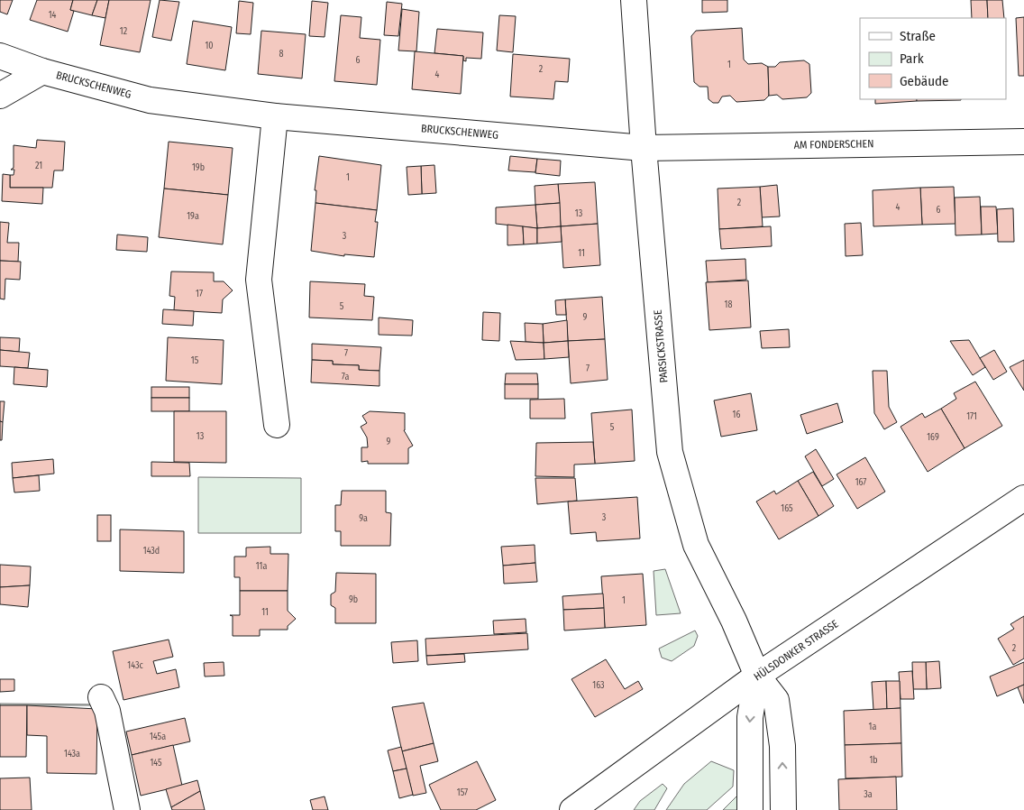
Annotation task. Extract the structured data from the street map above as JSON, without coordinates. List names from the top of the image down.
{
  "streets": {
    "street": [
      "BRUCKSCHENWEG",
      "AM FONDERSCHEN",
      "PARSICKSTRASSE",
      "HÜLSDONKER STRASSE"
    ]
  },
  "crossings": [
    ["BRUCKSCHENWEG", "AM FONDERSCHEN"],
    ["BRUCKSCHENWEG", "PARSICKSTRASSE"],
    ["AM FONDERSCHEN", "PARSICKSTRASSE"],
    ["PARSICKSTRASSE", "HÜLSDONKER STRASSE"]
  ],
  "house_numbers": [
    "14",
    "12",
    "10",
    "8",
    "6",
    "1",
    "2",
    "4",
    "21",
    "19b",
    "1",
    "2",
    "4",
    "6",
    "13",
    "19a",
    "3",
    "11",
    "17",
    "18",
    "5",
    "9",
    "7",
    "15",
    "7",
    "7a",
    "16",
    "171",
    "5",
    "13",
    "169",
    "9",
    "167",
    "165",
    "3",
    "9a",
    "143d",
    "11a",
    "9b",
    "1",
    "11",
    "2",
    "143c",
    "163",
    "1a",
    "145a",
    "143a",
    "1b",
    "145",
    "157",
    "3a"
  ],
  "legend": ["Straße", "Park", "Gebäude"]
}
